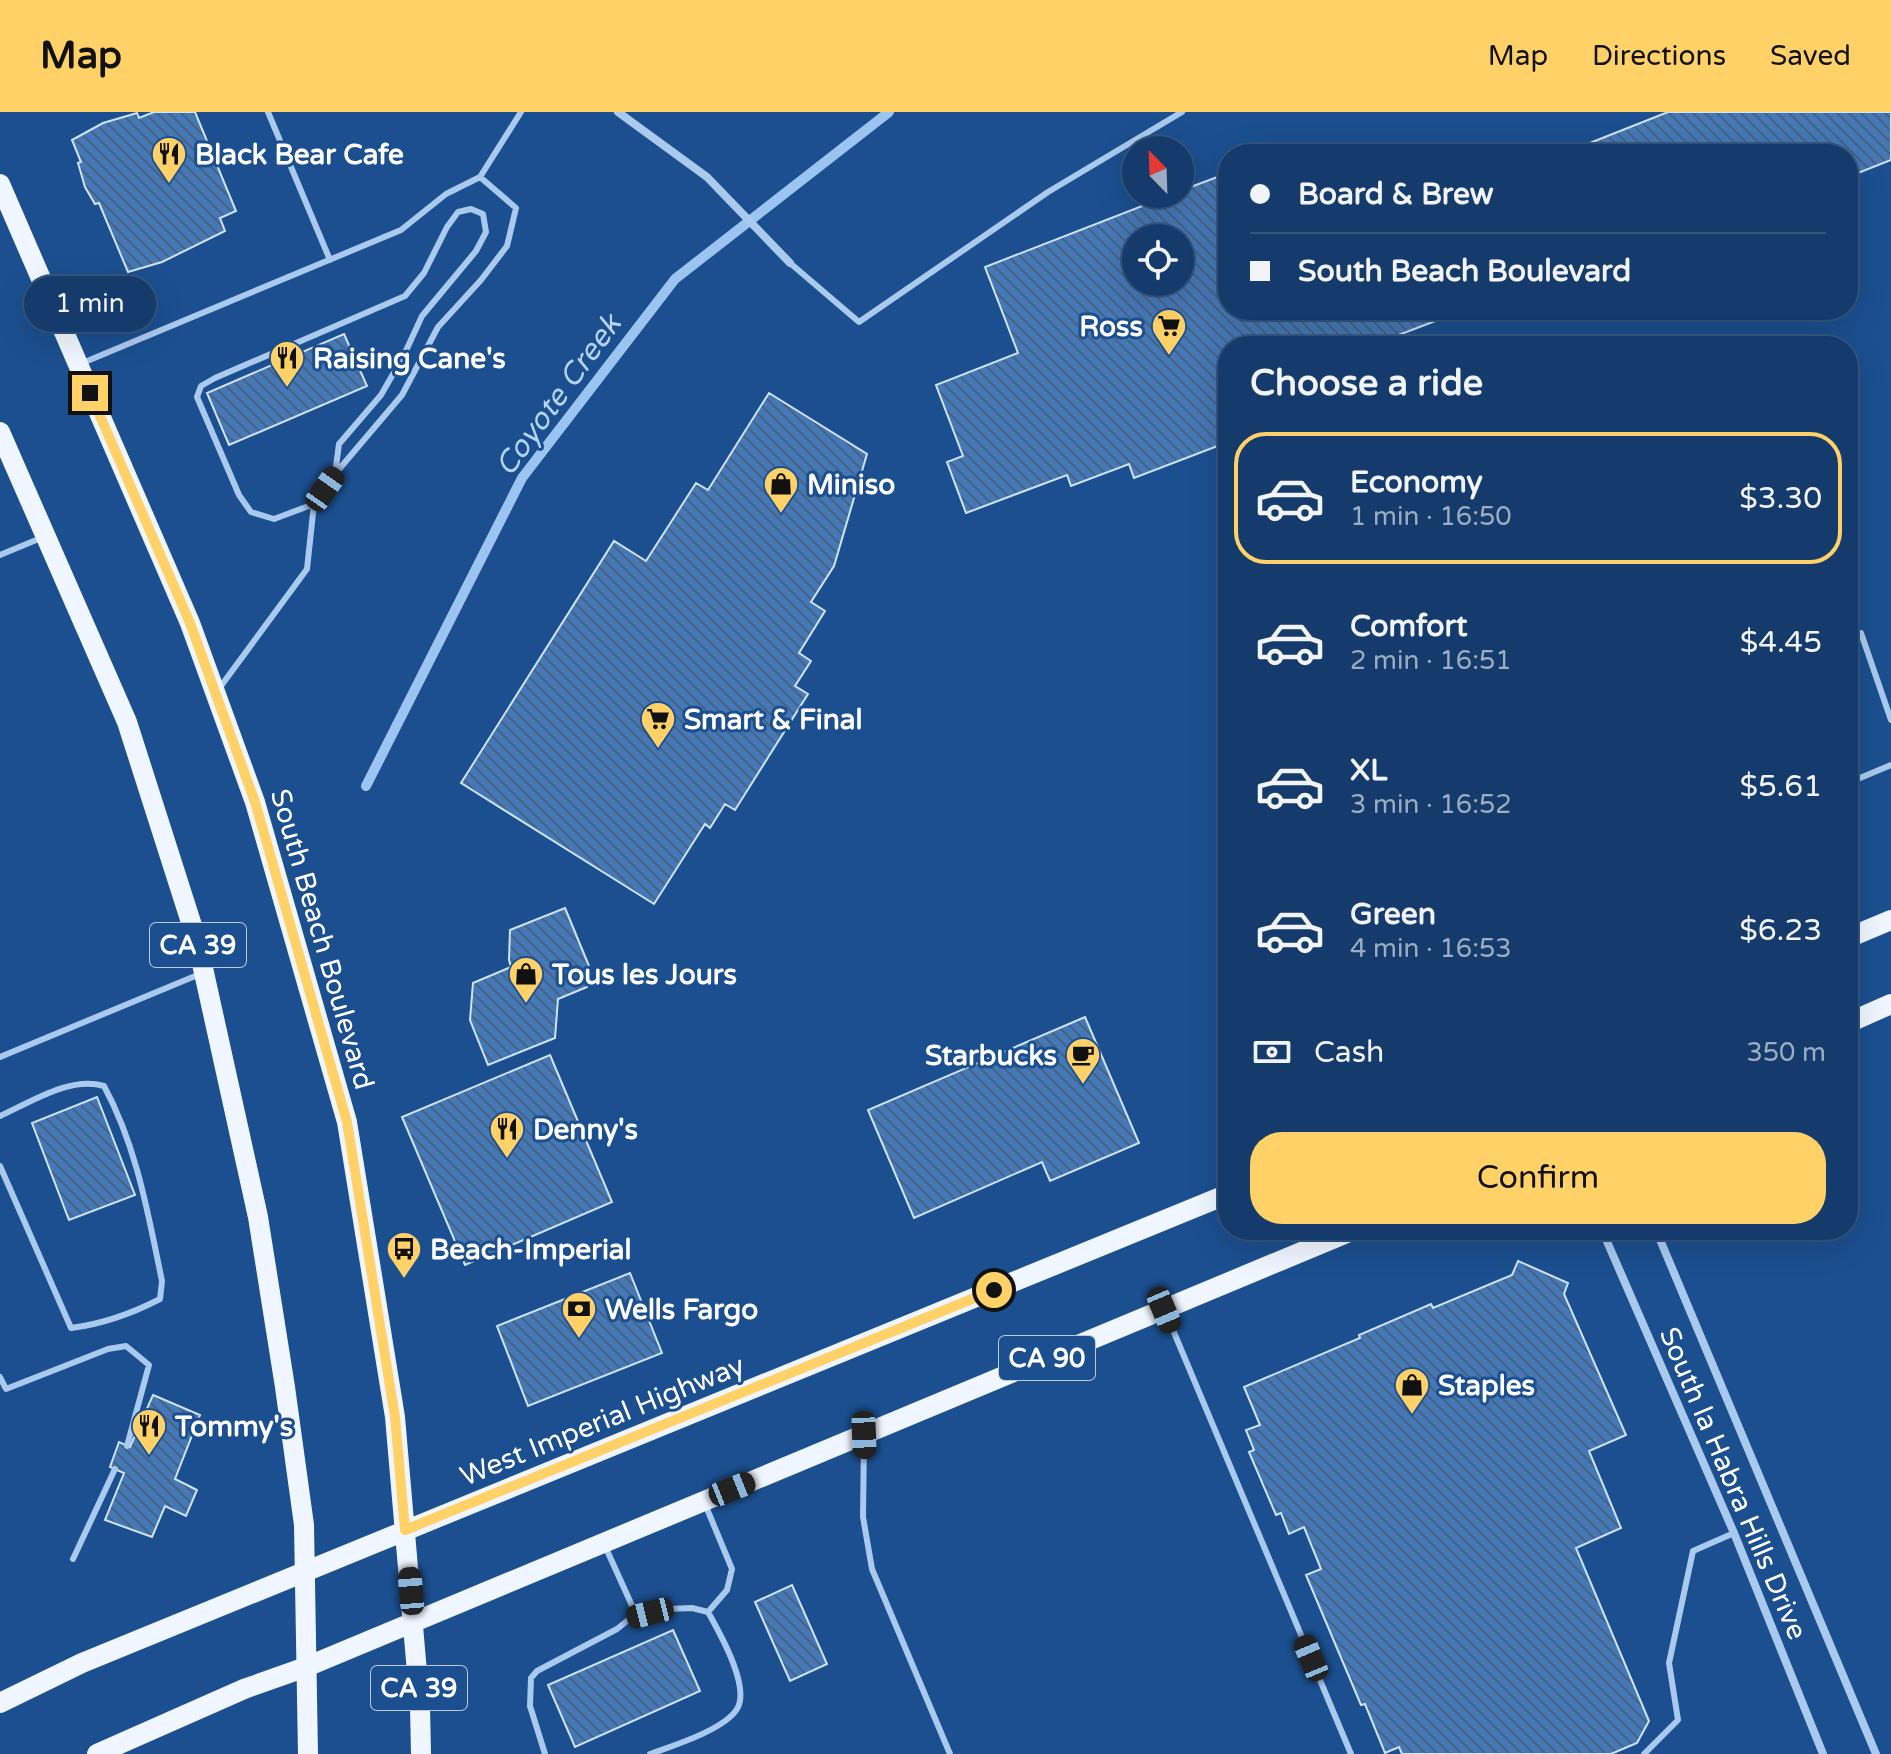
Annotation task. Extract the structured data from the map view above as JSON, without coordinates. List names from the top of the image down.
{
  "streets": {
    "main road": [
      "South Beach Boulevard",
      "CA 39",
      "CA 90",
      "West Imperial Highway"
    ],
    "street": ["South la Habra Hills Drive"]
  },
  "crossings": [
    ["South Beach Boulevard", "CA 90"],
    ["South Beach Boulevard", "West Imperial Highway"],
    ["CA 39", "CA 90"],
    ["CA 39", "West Imperial Highway"]
  ],
  "water": ["Coyote Creek"],
  "places": {
    "restaurant": [
      "Black Bear Cafe",
      "Raising Cane's",
      "Denny's",
      "Tommy's"
    ],
    "supermarket": ["Ross", "Smart & Final"],
    "shop": ["Miniso", "Tous les Jours", "Staples"],
    "cafe": ["Starbucks"],
    "bus stop": ["Beach-Imperial"],
    "bank": ["Wells Fargo"]
  },
  "north": "top left",
  "page": {
    "header": "Map",
    "nav": ["Map", "Directions", "Saved"],
    "banner": ["Board & Brew", "South Beach Boulevard"],
    "bubble": "1 min",
    "heading": "Choose a ride",
    "list": [
      {
        "name": "Economy",
        "note": "1 min · 16:50",
        "value": "$3.30"
      },
      {
        "name": "Comfort",
        "note": "2 min · 16:51",
        "value": "$4.45"
      },
      {
        "name": "XL",
        "note": "3 min · 16:52",
        "value": "$5.61"
      },
      {
        "name": "Green",
        "note": "4 min · 16:53",
        "value": "$6.23"
      }
    ],
    "pay": ["Cash", "350 m"],
    "buttons": "Confirm"
  }
}
